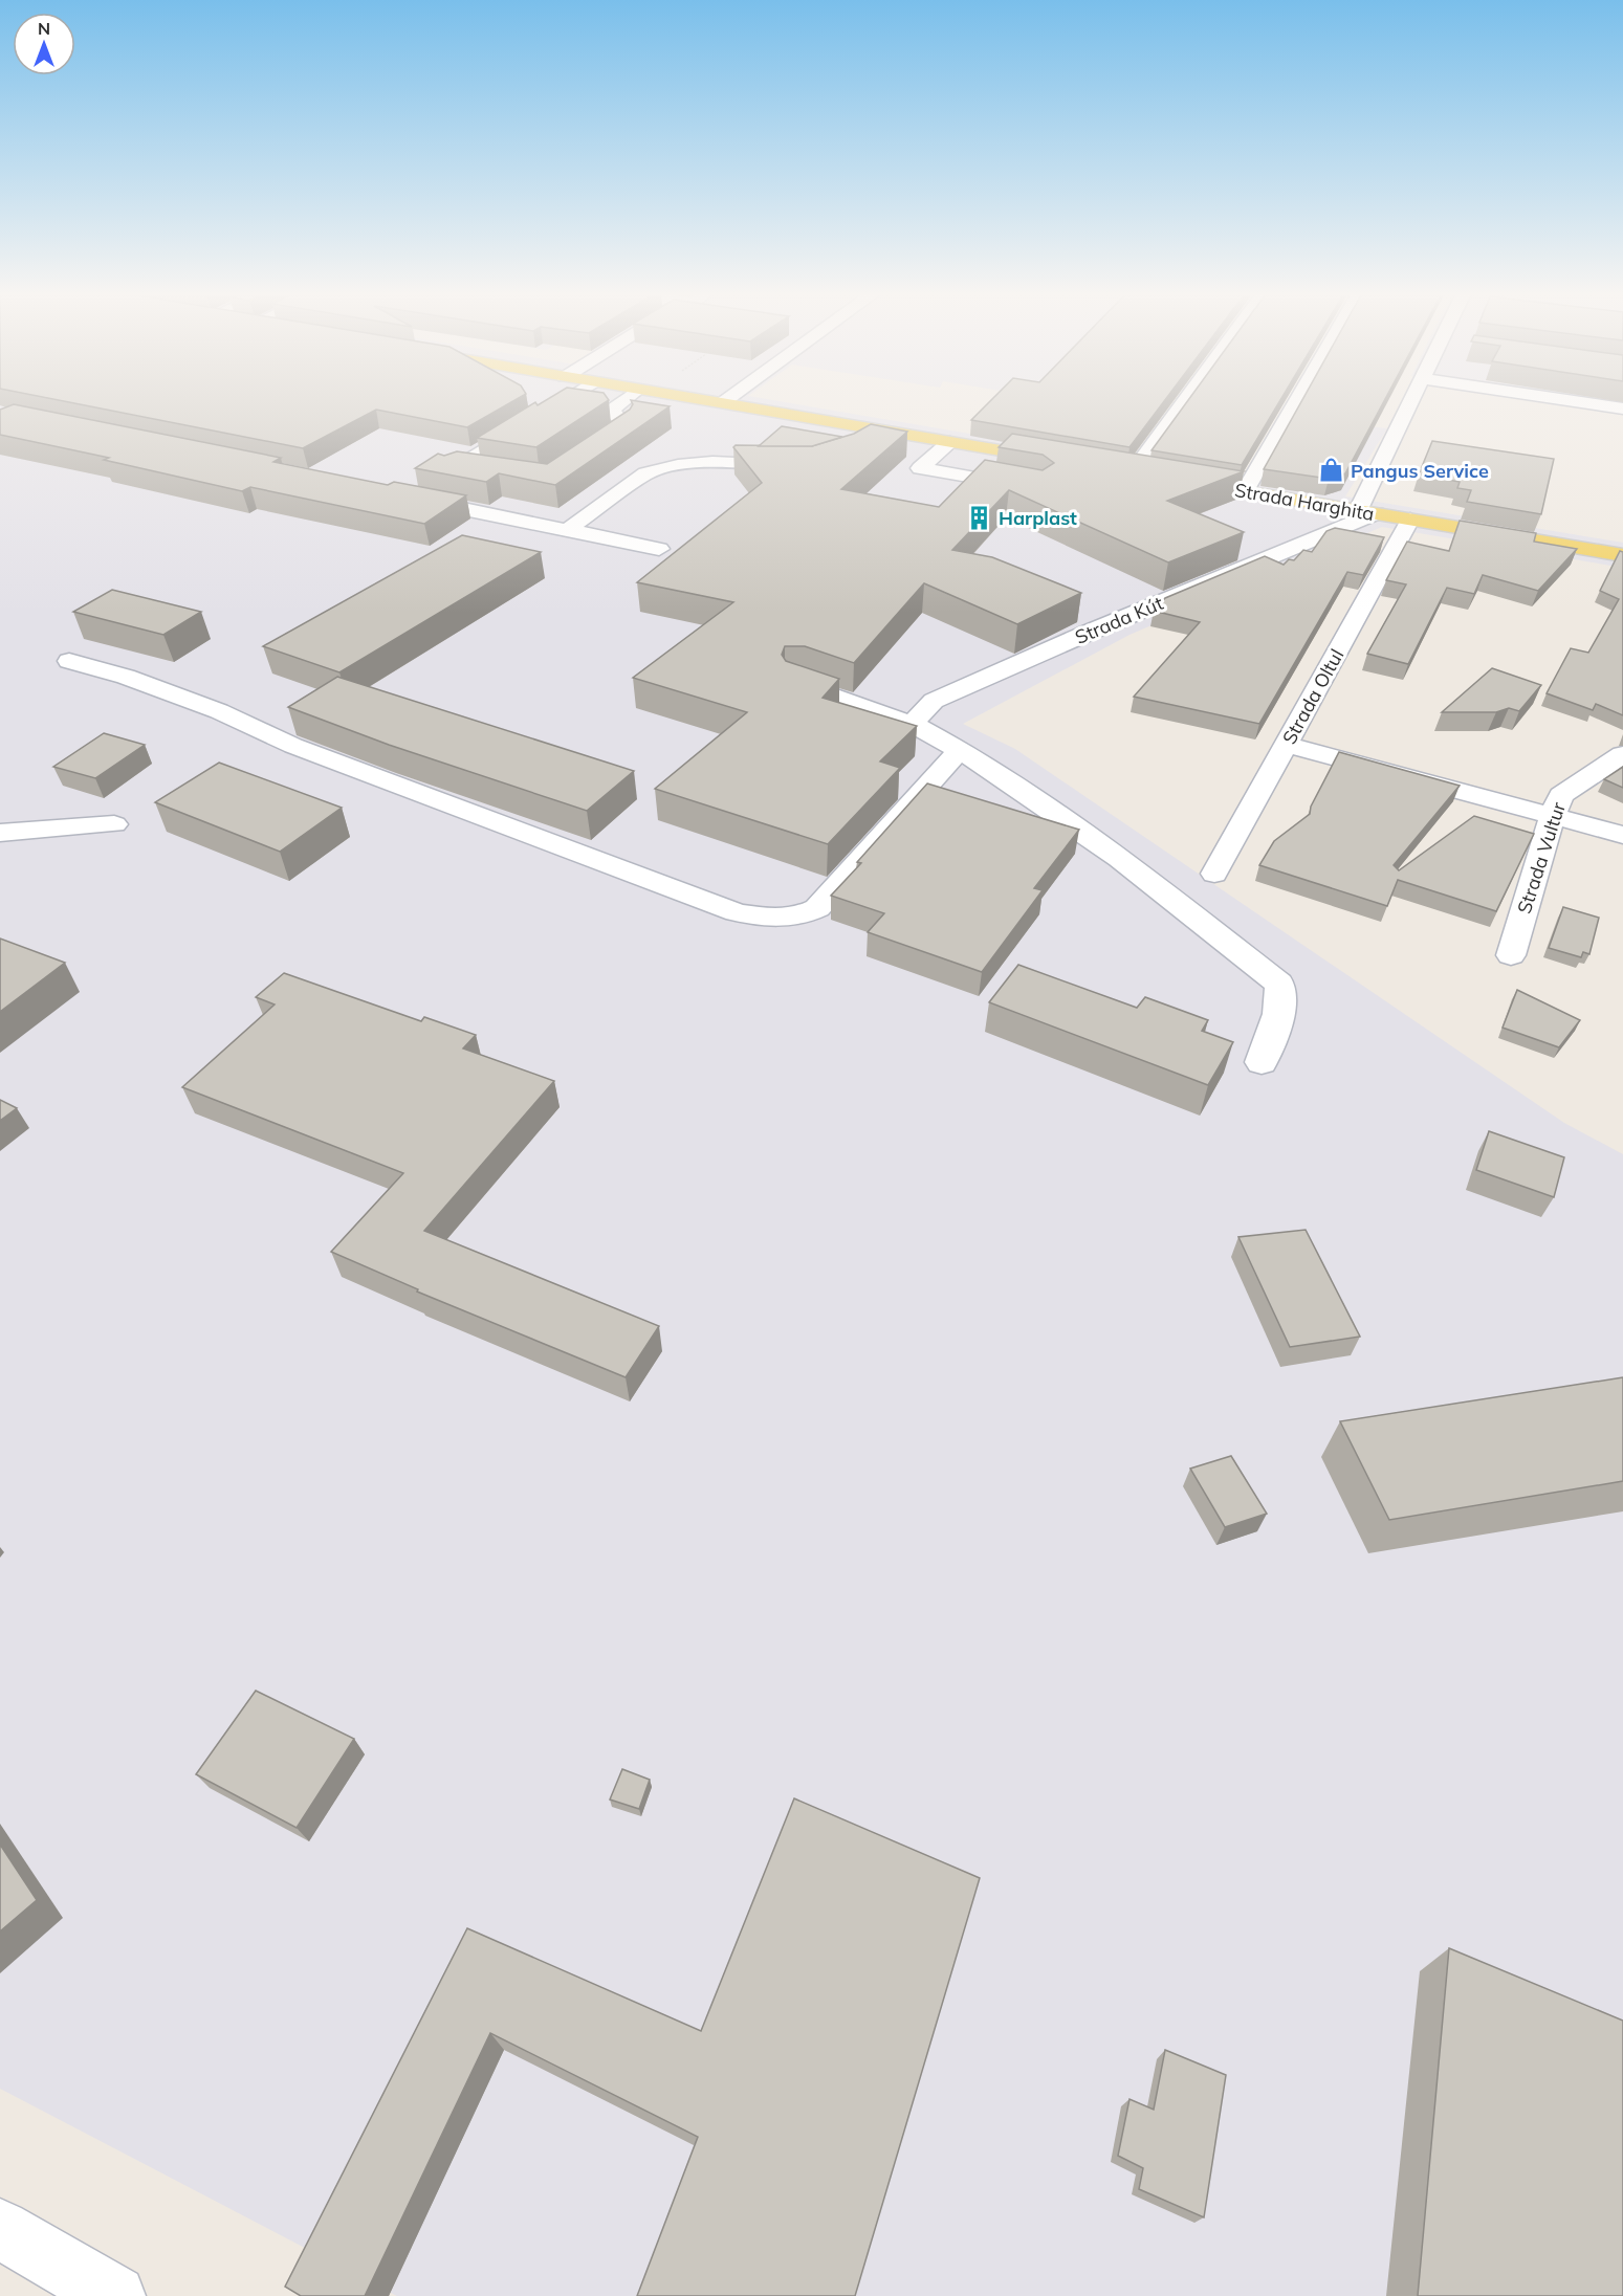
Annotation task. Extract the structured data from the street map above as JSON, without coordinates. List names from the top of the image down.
{
  "streets": {
    "main road": ["Strada Harghita"],
    "street": ["Strada Kút", "Strada Oltul", "Strada Vultur"]
  },
  "crossings": [
    ["Strada Harghita", "Strada Kút"],
    ["Strada Harghita", "Strada Oltul"]
  ],
  "places": {
    "shop": ["Pangus Service"],
    "building": ["Harplast"]
  },
  "north": "top"
}
